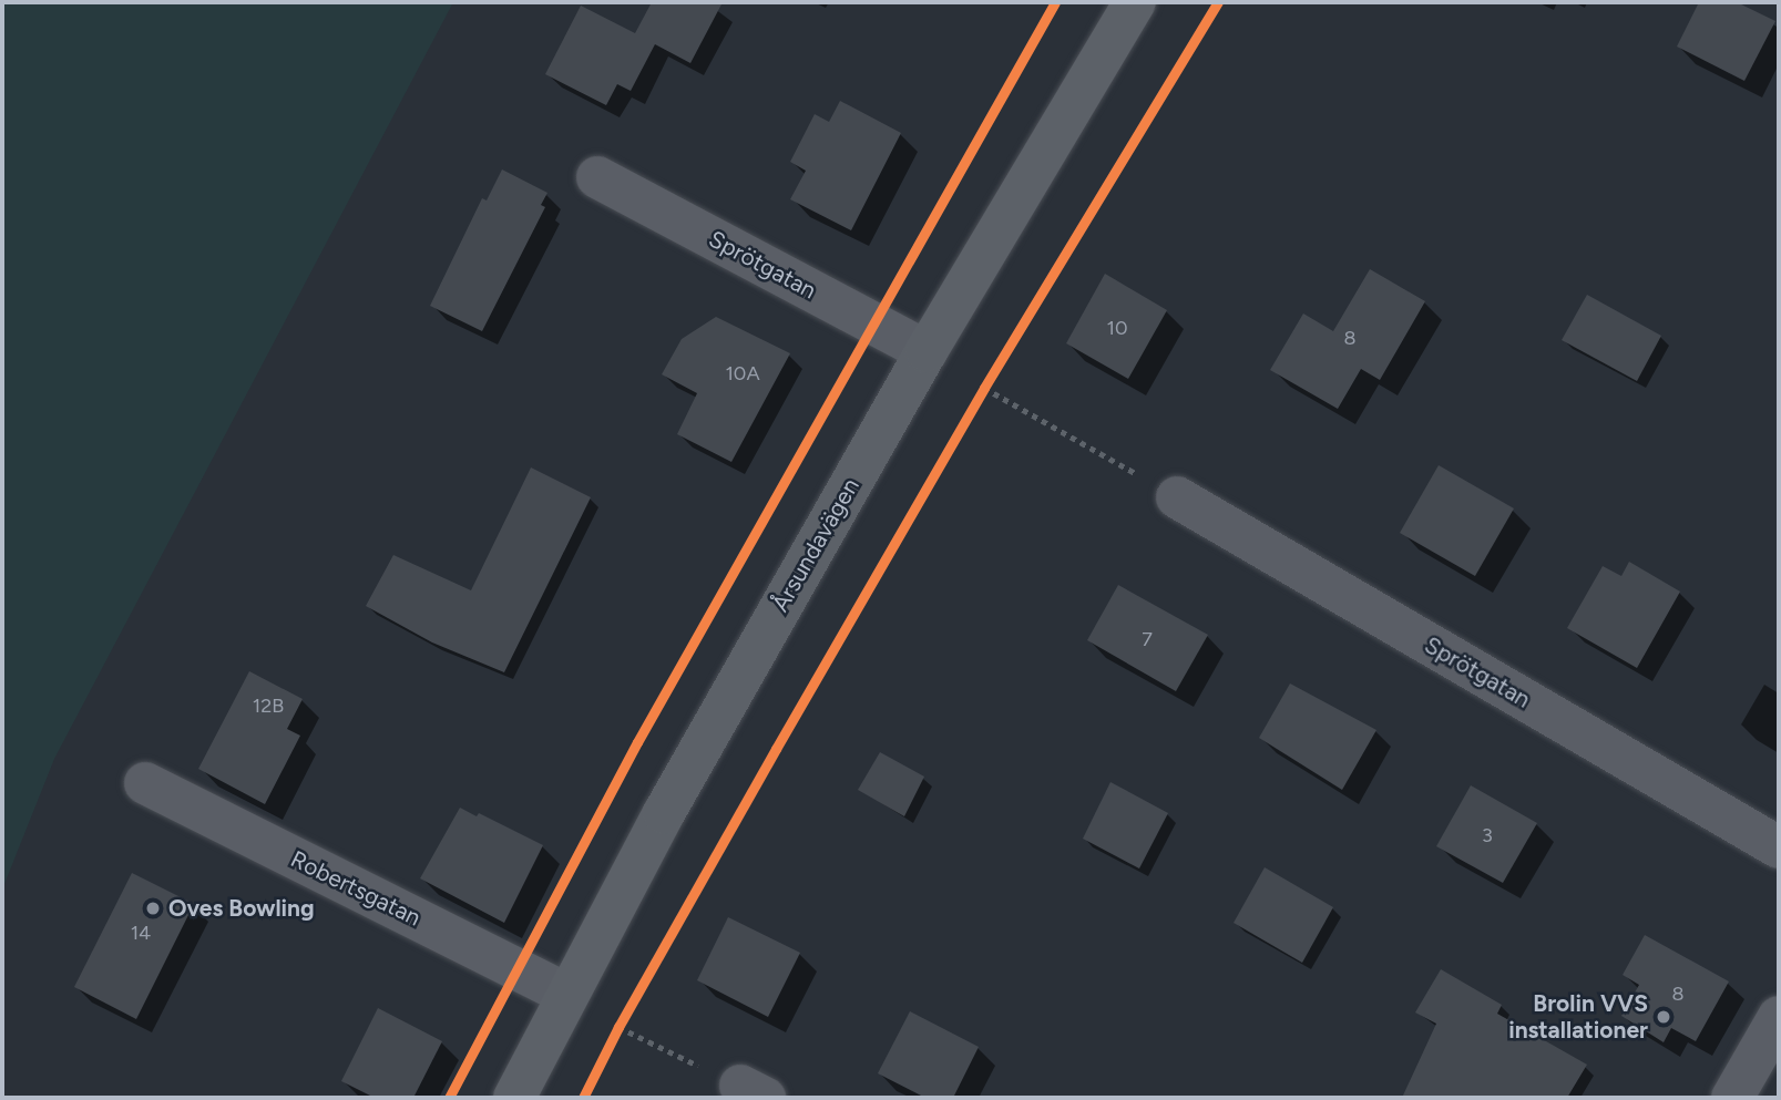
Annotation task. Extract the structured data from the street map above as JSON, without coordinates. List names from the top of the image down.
{
  "streets": {
    "main road": ["Årsundavägen"],
    "street": ["Sprötgatan", "Robertsgatan"]
  },
  "crossings": [
    ["Sprötgatan", "Årsundavägen"],
    ["Årsundavägen", "Robertsgatan"]
  ],
  "places": ["Oves Bowling", "Brolin VVS installationer"],
  "house_numbers": [
    "10",
    "8",
    "10A",
    "7",
    "12B",
    "3",
    "14",
    "8"
  ]
}
